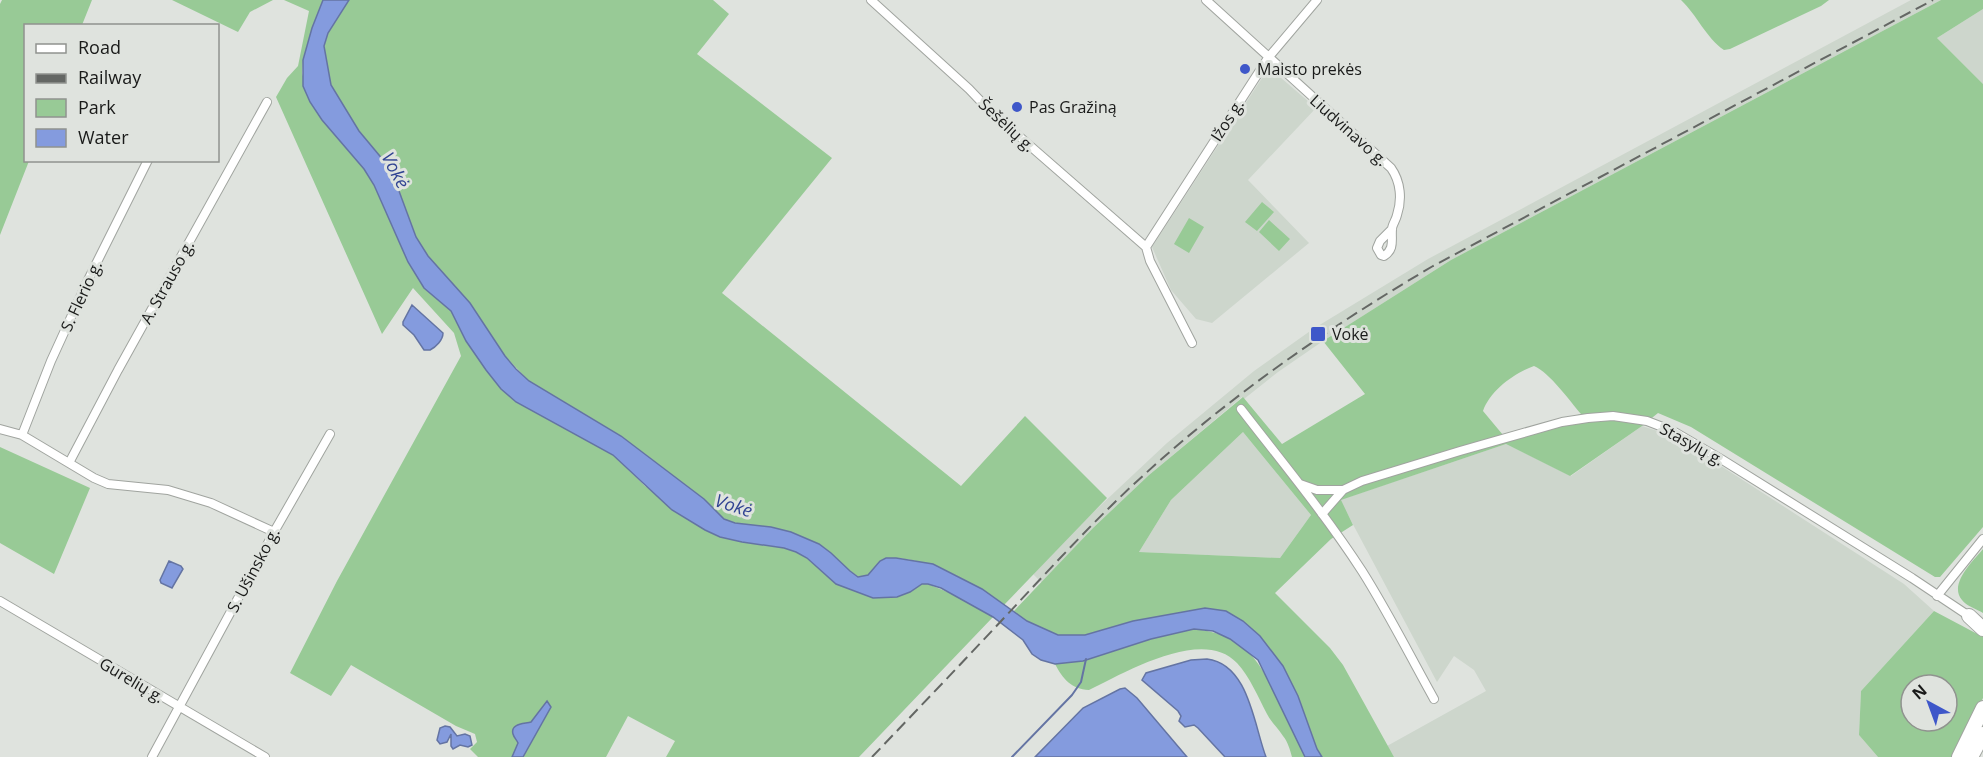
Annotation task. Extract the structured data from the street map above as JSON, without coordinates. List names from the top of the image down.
{
  "streets": {
    "street": [
      "Ižos g.",
      "Šešėlių g.",
      "Liudvinavo g.",
      "A. Strauso g.",
      "S. Flerio g.",
      "Stasylų g.",
      "S. Ušinsko g.",
      "Gurelių g."
    ]
  },
  "crossings": [
    ["Ižos g.", "Šešėlių g."],
    ["Ižos g.", "Liudvinavo g."],
    ["S. Ušinsko g.", "Gurelių g."]
  ],
  "water": ["Vokė"],
  "places": {
    "other": ["Maisto prekės", "Pas Gražiną"],
    "transit": ["Vokė"]
  },
  "legend": [
    "Road",
    "Railway",
    "Park",
    "Water"
  ],
  "north": "top left"
}
